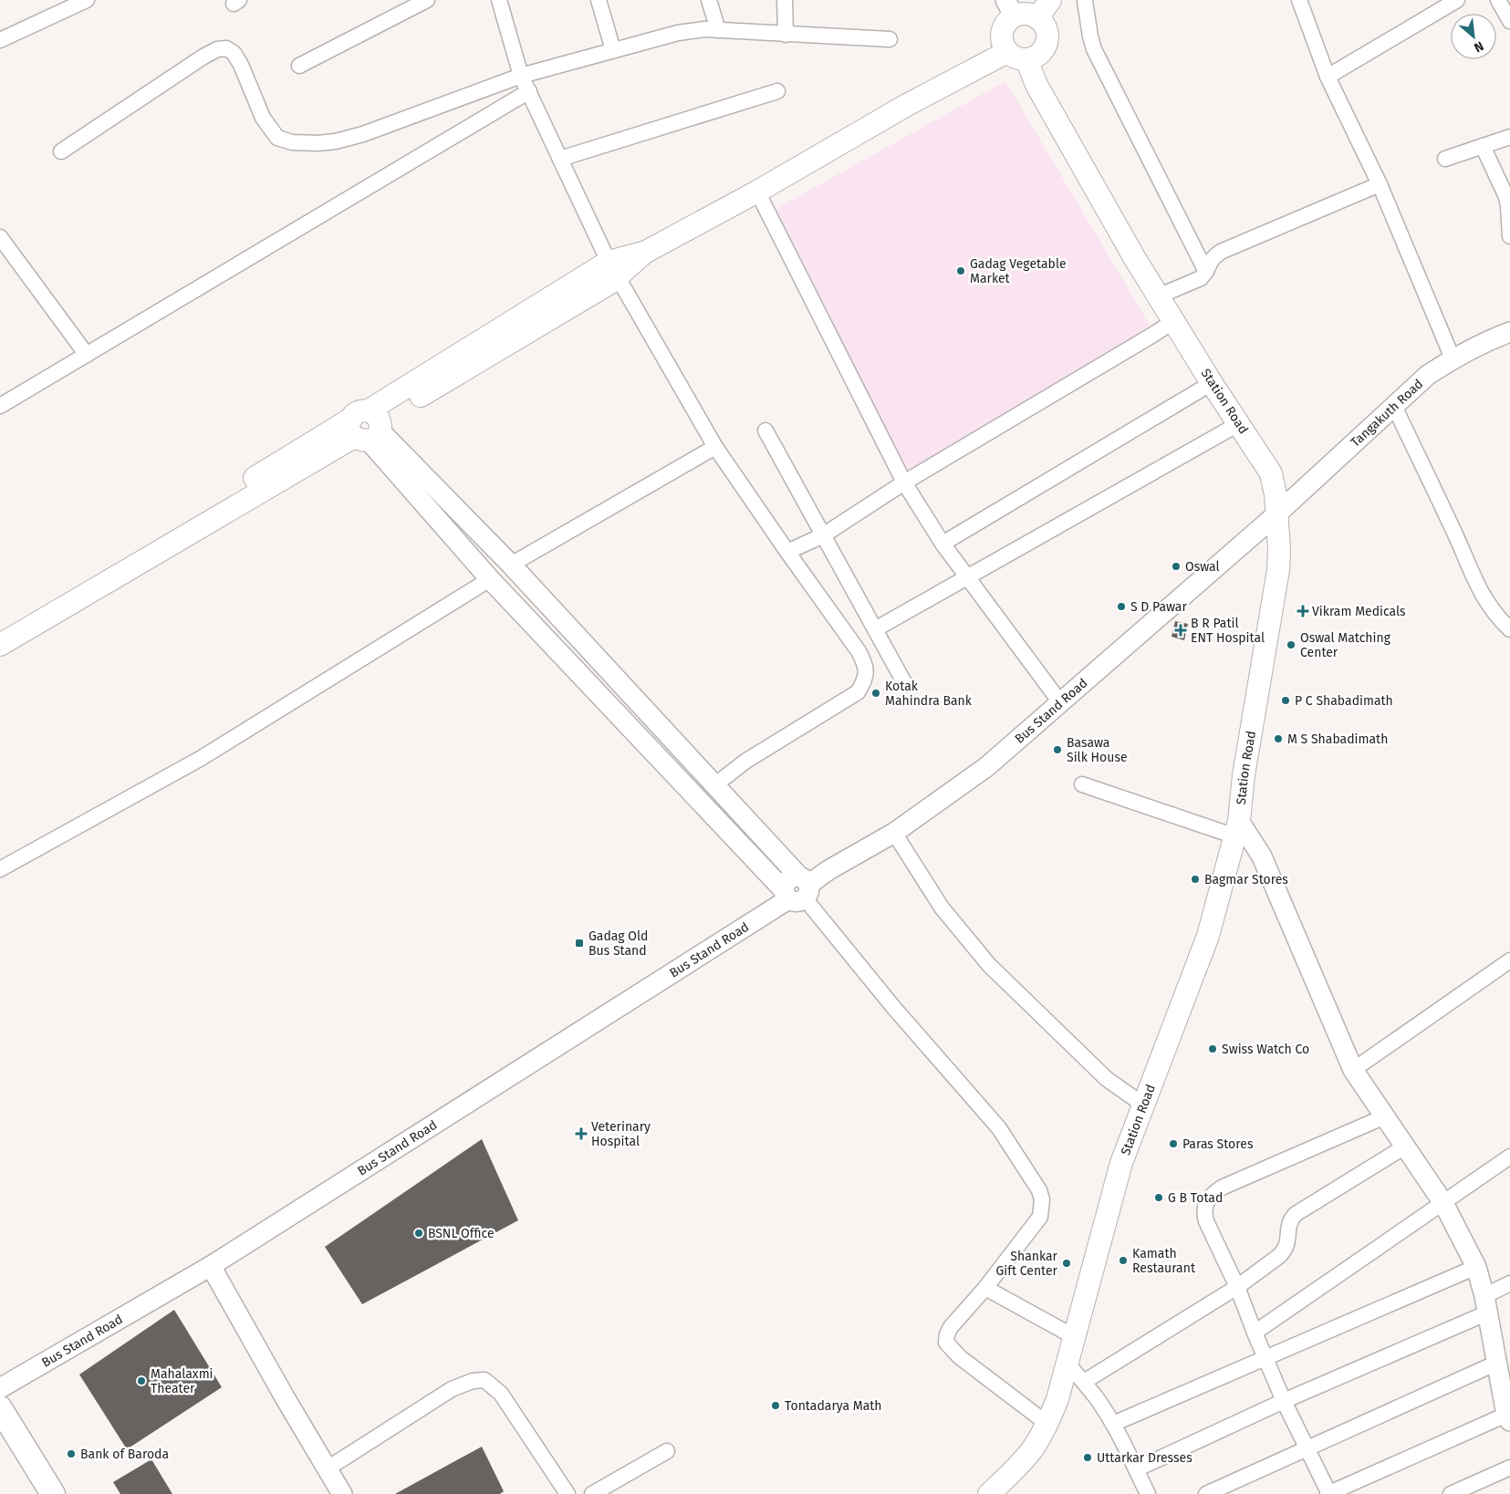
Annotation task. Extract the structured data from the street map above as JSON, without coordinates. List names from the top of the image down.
{
  "streets": {
    "main road": ["Station Road"],
    "street": ["Tangakuth Road", "Bus Stand Road"]
  },
  "crossings": [
    ["Station Road", "Tangakuth Road"],
    ["Station Road", "Bus Stand Road"],
    ["Tangakuth Road", "Bus Stand Road"]
  ],
  "places": {
    "other": [
      "Gadag Vegetable Market",
      "Oswal",
      "S D Pawar",
      "Oswal Matching Center",
      "Kotak Mahindra Bank",
      "P C Shabadimath",
      "M S Shabadimath",
      "Basawa Silk House",
      "Bagmar Stores",
      "Swiss Watch Co",
      "Paras Stores",
      "G B Totad",
      "BSNL Office",
      "Kamath Restaurant",
      "Shankar Gift Center",
      "Mahalaxmi Theater",
      "Tontadarya Math",
      "Bank of Baroda",
      "Uttarkar Dresses"
    ],
    "health": ["Vikram Medicals", "B R Patil ENT Hospital", "Veterinary Hospital"],
    "transit": ["Gadag Old Bus Stand"]
  },
  "north": "bottom right"
}
